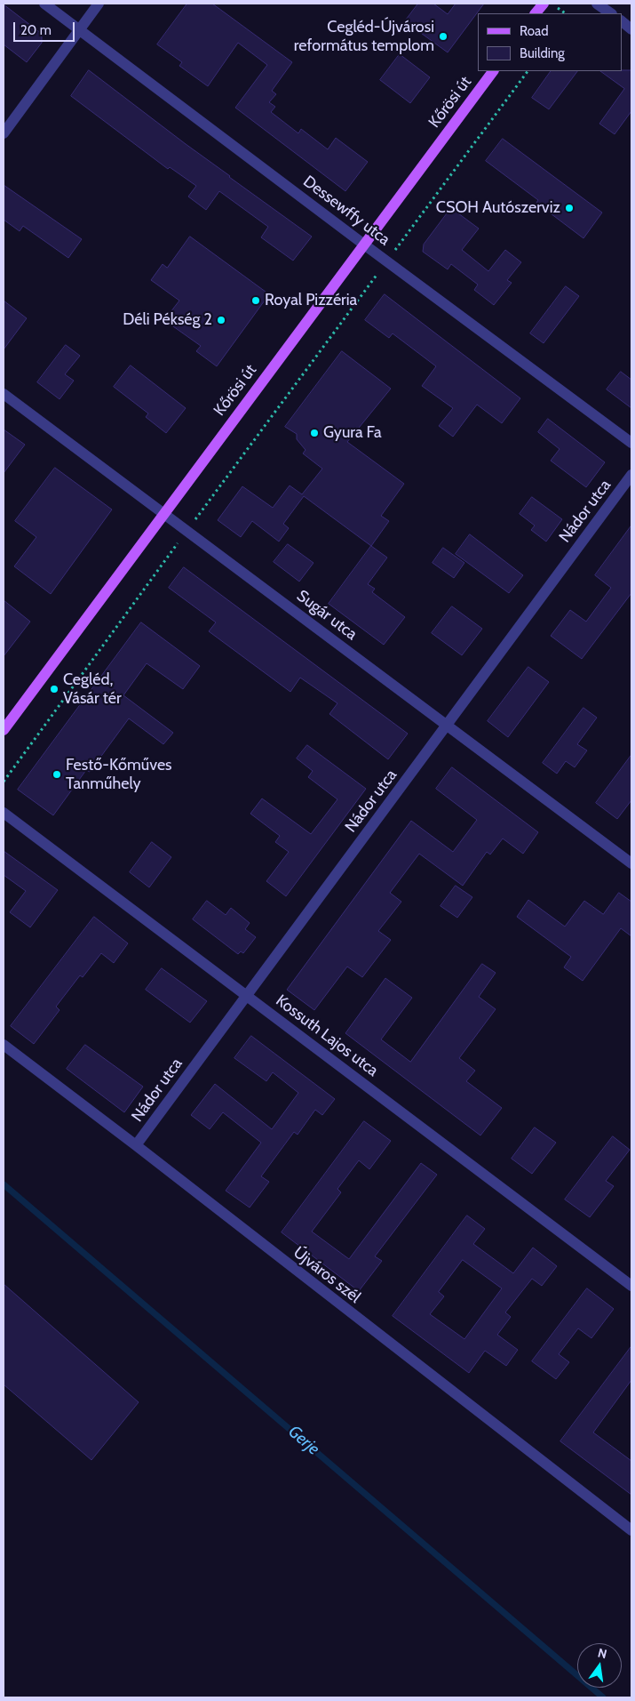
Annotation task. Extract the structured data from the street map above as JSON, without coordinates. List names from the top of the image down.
{
  "streets": {
    "main road": ["Kőrösi út"],
    "street": [
      "Dessewffy utca",
      "Nádor utca",
      "Sugár utca",
      "Kossuth Lajos utca",
      "Újváros szél"
    ]
  },
  "crossings": [
    ["Kőrösi út", "Dessewffy utca"],
    ["Kőrösi út", "Sugár utca"],
    ["Nádor utca", "Sugár utca"],
    ["Nádor utca", "Kossuth Lajos utca"],
    ["Nádor utca", "Újváros szél"]
  ],
  "water": ["Gerje"],
  "places": [
    "Cegléd-Újvárosi református templom",
    "CSOH Autószerviz",
    "Royal Pizzéria",
    "Déli Pékség 2",
    "Gyura Fa",
    "Cegléd, Vásár tér",
    "Festő-Kőműves Tanműhely"
  ],
  "legend": ["Road", "Building"],
  "scale_bar": "20 m",
  "north": "top"
}
